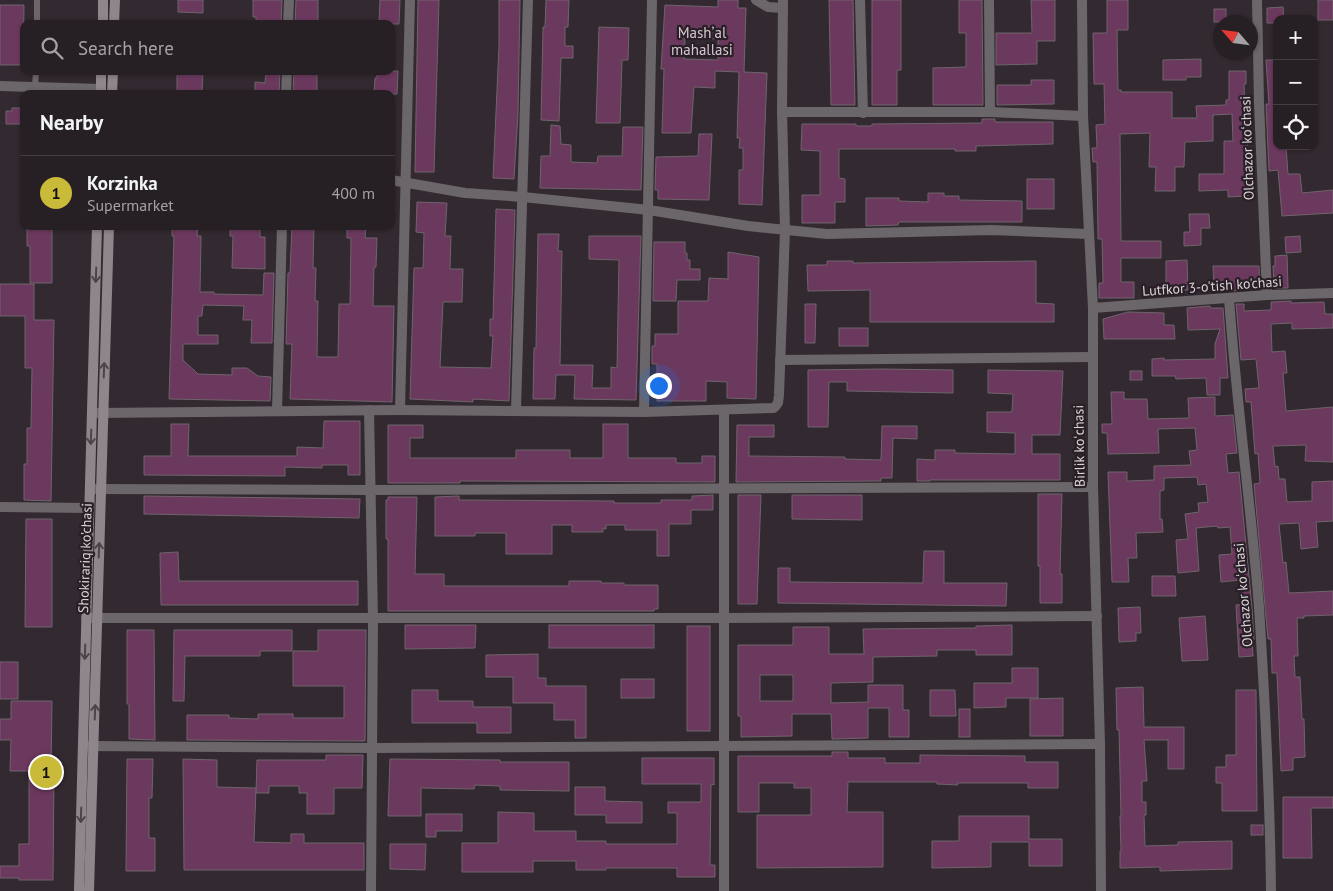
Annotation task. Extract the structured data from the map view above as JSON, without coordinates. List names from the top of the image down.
{
  "streets": {
    "main road": ["Shokirariq ko'chasi"],
    "street": ["Olchazor koʻchasi", "Lutfkor 3-o'tish ko'chasi", "Birlik koʻchasi"]
  },
  "crossings": [
    ["Olchazor koʻchasi", "Lutfkor 3-o'tish ko'chasi"],
    ["Lutfkor 3-o'tish ko'chasi", "Birlik koʻchasi"]
  ],
  "districts": ["Mashʼal mahallasi"],
  "north": "top left",
  "page": {
    "map_buttons": ["+", "−"],
    "search": "Search here",
    "heading": "Nearby",
    "list": [
      {
        "mark": "1",
        "name": "Korzinka",
        "note": "Supermarket",
        "value": "400 m"
      }
    ],
    "pins": "1"
  }
}
